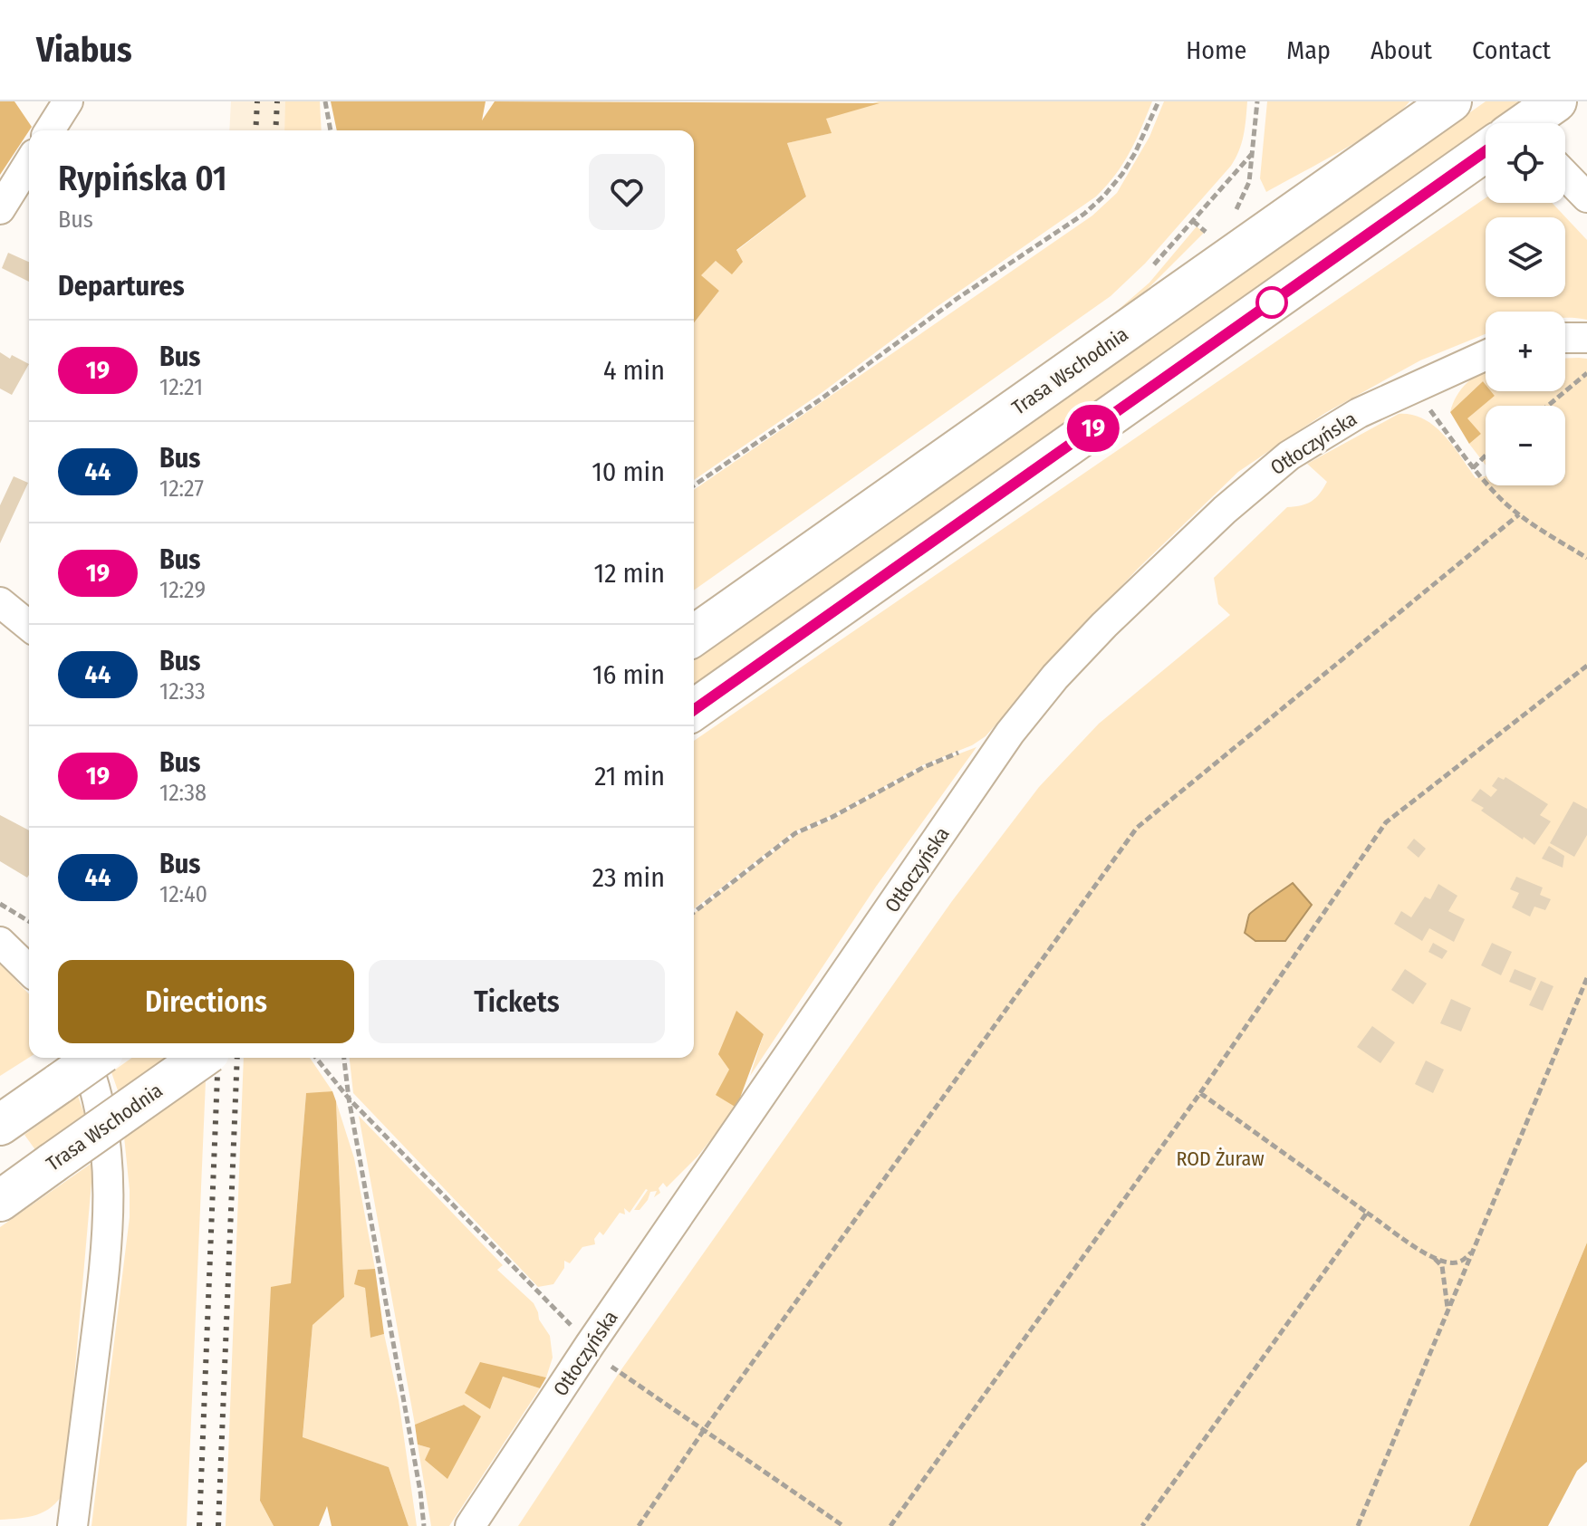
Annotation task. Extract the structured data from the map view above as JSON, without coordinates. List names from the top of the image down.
{
  "streets": {
    "main road": ["Trasa Wschodnia"],
    "street": ["Otłoczyńska"]
  },
  "parks": ["ROD Żuraw"],
  "lines": ["bus line 19"],
  "page": {
    "header": "Viabus",
    "nav": [
      "Home",
      "Map",
      "About",
      "Contact"
    ],
    "on_map": "19",
    "map_buttons": ["+", "−"],
    "heading": [
      ["Rypińska 01", "Bus"],
      "Departures"
    ],
    "list": [
      {
        "mark": "19",
        "name": "Bus",
        "note": "12:21",
        "value": "4 min"
      },
      {
        "mark": "44",
        "name": "Bus",
        "note": "12:27",
        "value": "10 min"
      },
      {
        "mark": "19",
        "name": "Bus",
        "note": "12:29",
        "value": "12 min"
      },
      {
        "mark": "44",
        "name": "Bus",
        "note": "12:33",
        "value": "16 min"
      },
      {
        "mark": "19",
        "name": "Bus",
        "note": "12:38",
        "value": "21 min"
      },
      {
        "mark": "44",
        "name": "Bus",
        "note": "12:40",
        "value": "23 min"
      }
    ],
    "buttons": ["Directions", "Tickets"]
  }
}
